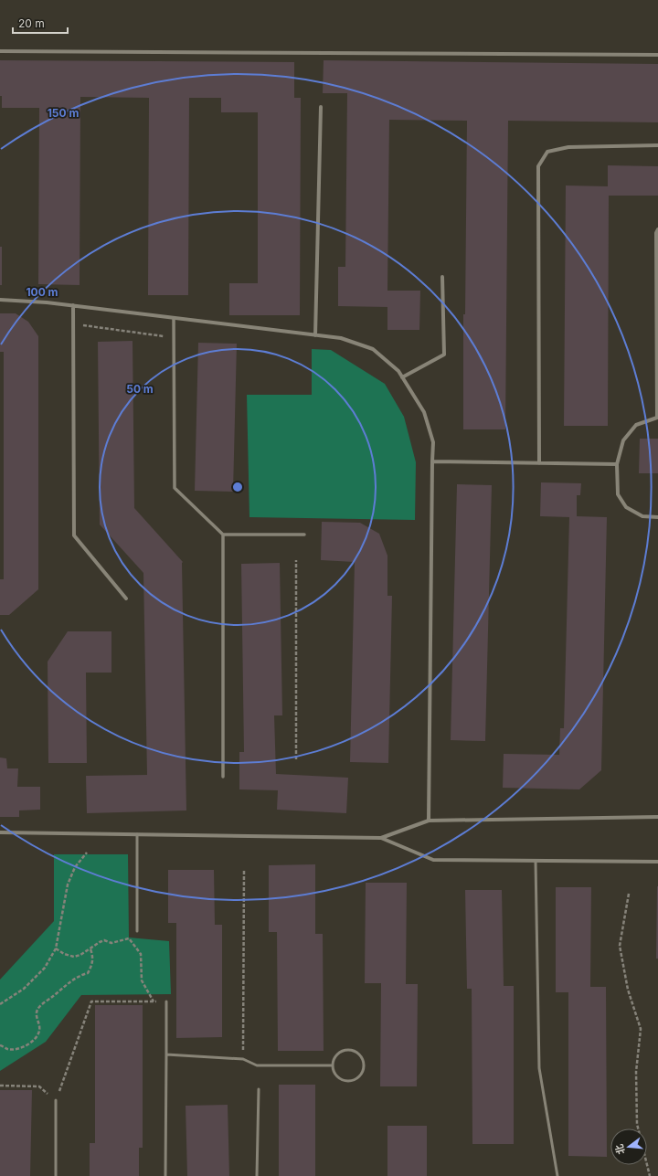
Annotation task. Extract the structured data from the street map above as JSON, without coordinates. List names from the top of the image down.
{
  "scale_bar": "20 m",
  "north": "left",
  "rings": ["150 m", "100 m", "50 m"]
}
